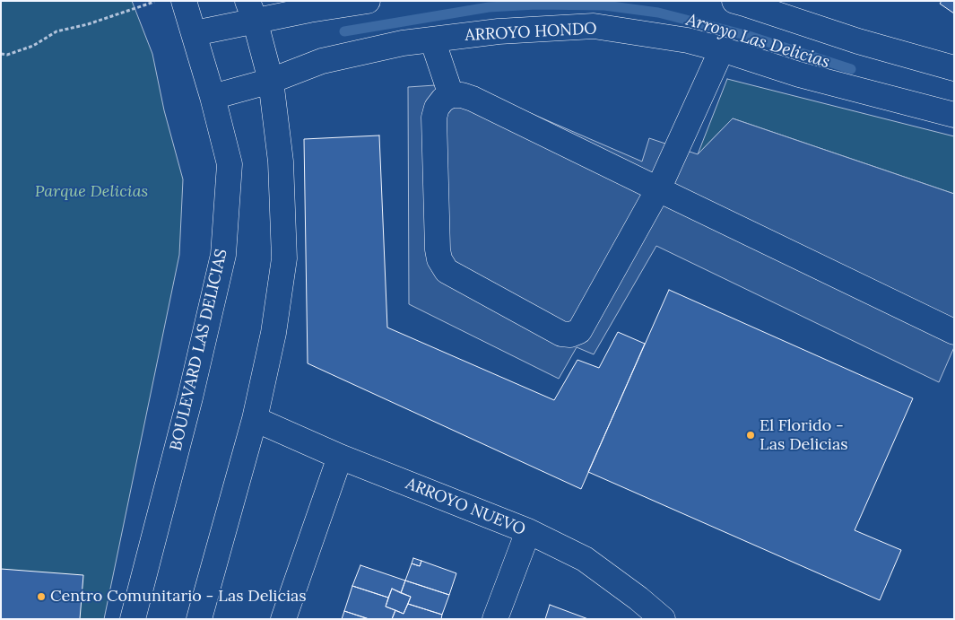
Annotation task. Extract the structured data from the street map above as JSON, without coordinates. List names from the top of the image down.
{
  "streets": {
    "street": ["ARROYO HONDO", "BOULEVARD LAS DELICIAS", "ARROYO NUEVO"]
  },
  "crossings": [
    ["ARROYO HONDO", "BOULEVARD LAS DELICIAS"]
  ],
  "water": ["Arroyo Las Delicias"],
  "parks": ["Parque Delicias"],
  "places": ["El Florido - Las Delicias", "Centro Comunitario - Las Delicias"]
}
